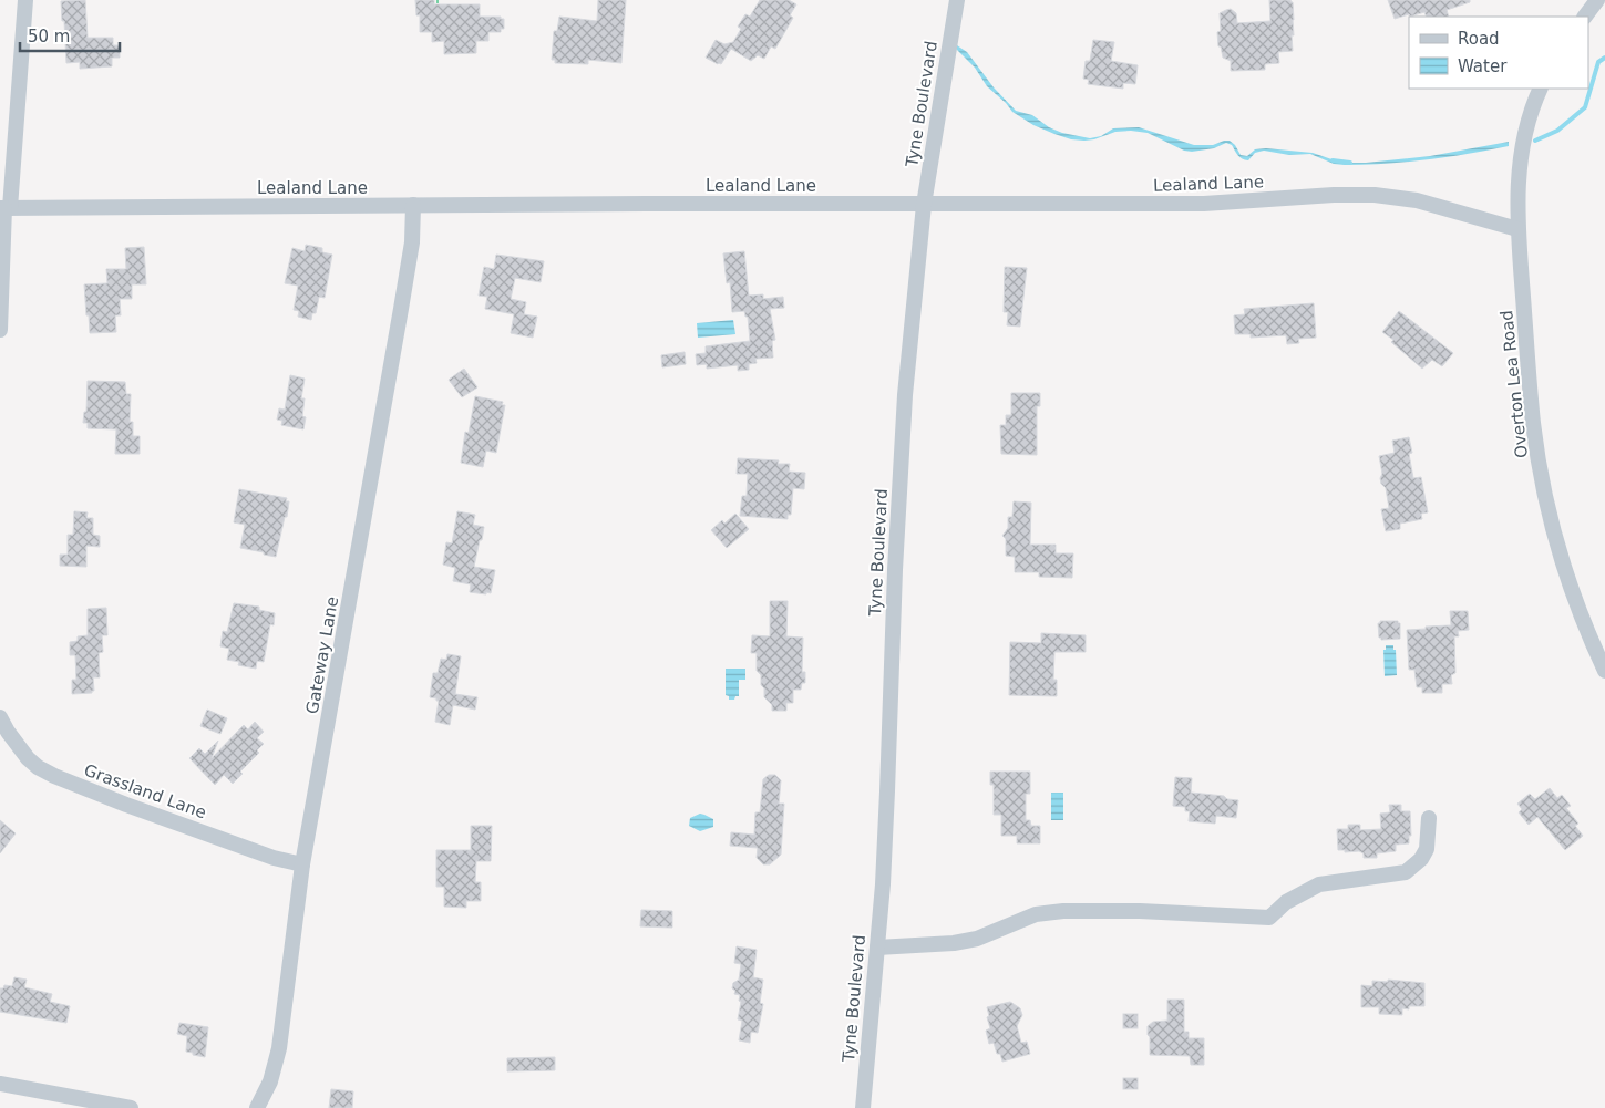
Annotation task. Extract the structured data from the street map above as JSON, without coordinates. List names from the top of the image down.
{
  "streets": {
    "street": [
      "Tyne Boulevard",
      "Lealand Lane",
      "Overton Lea Road",
      "Gateway Lane",
      "Grassland Lane"
    ]
  },
  "crossings": [
    ["Tyne Boulevard", "Lealand Lane"],
    ["Lealand Lane", "Overton Lea Road"],
    ["Lealand Lane", "Gateway Lane"],
    ["Gateway Lane", "Grassland Lane"]
  ],
  "legend": ["Road", "Water"],
  "scale_bar": "50 m"
}
